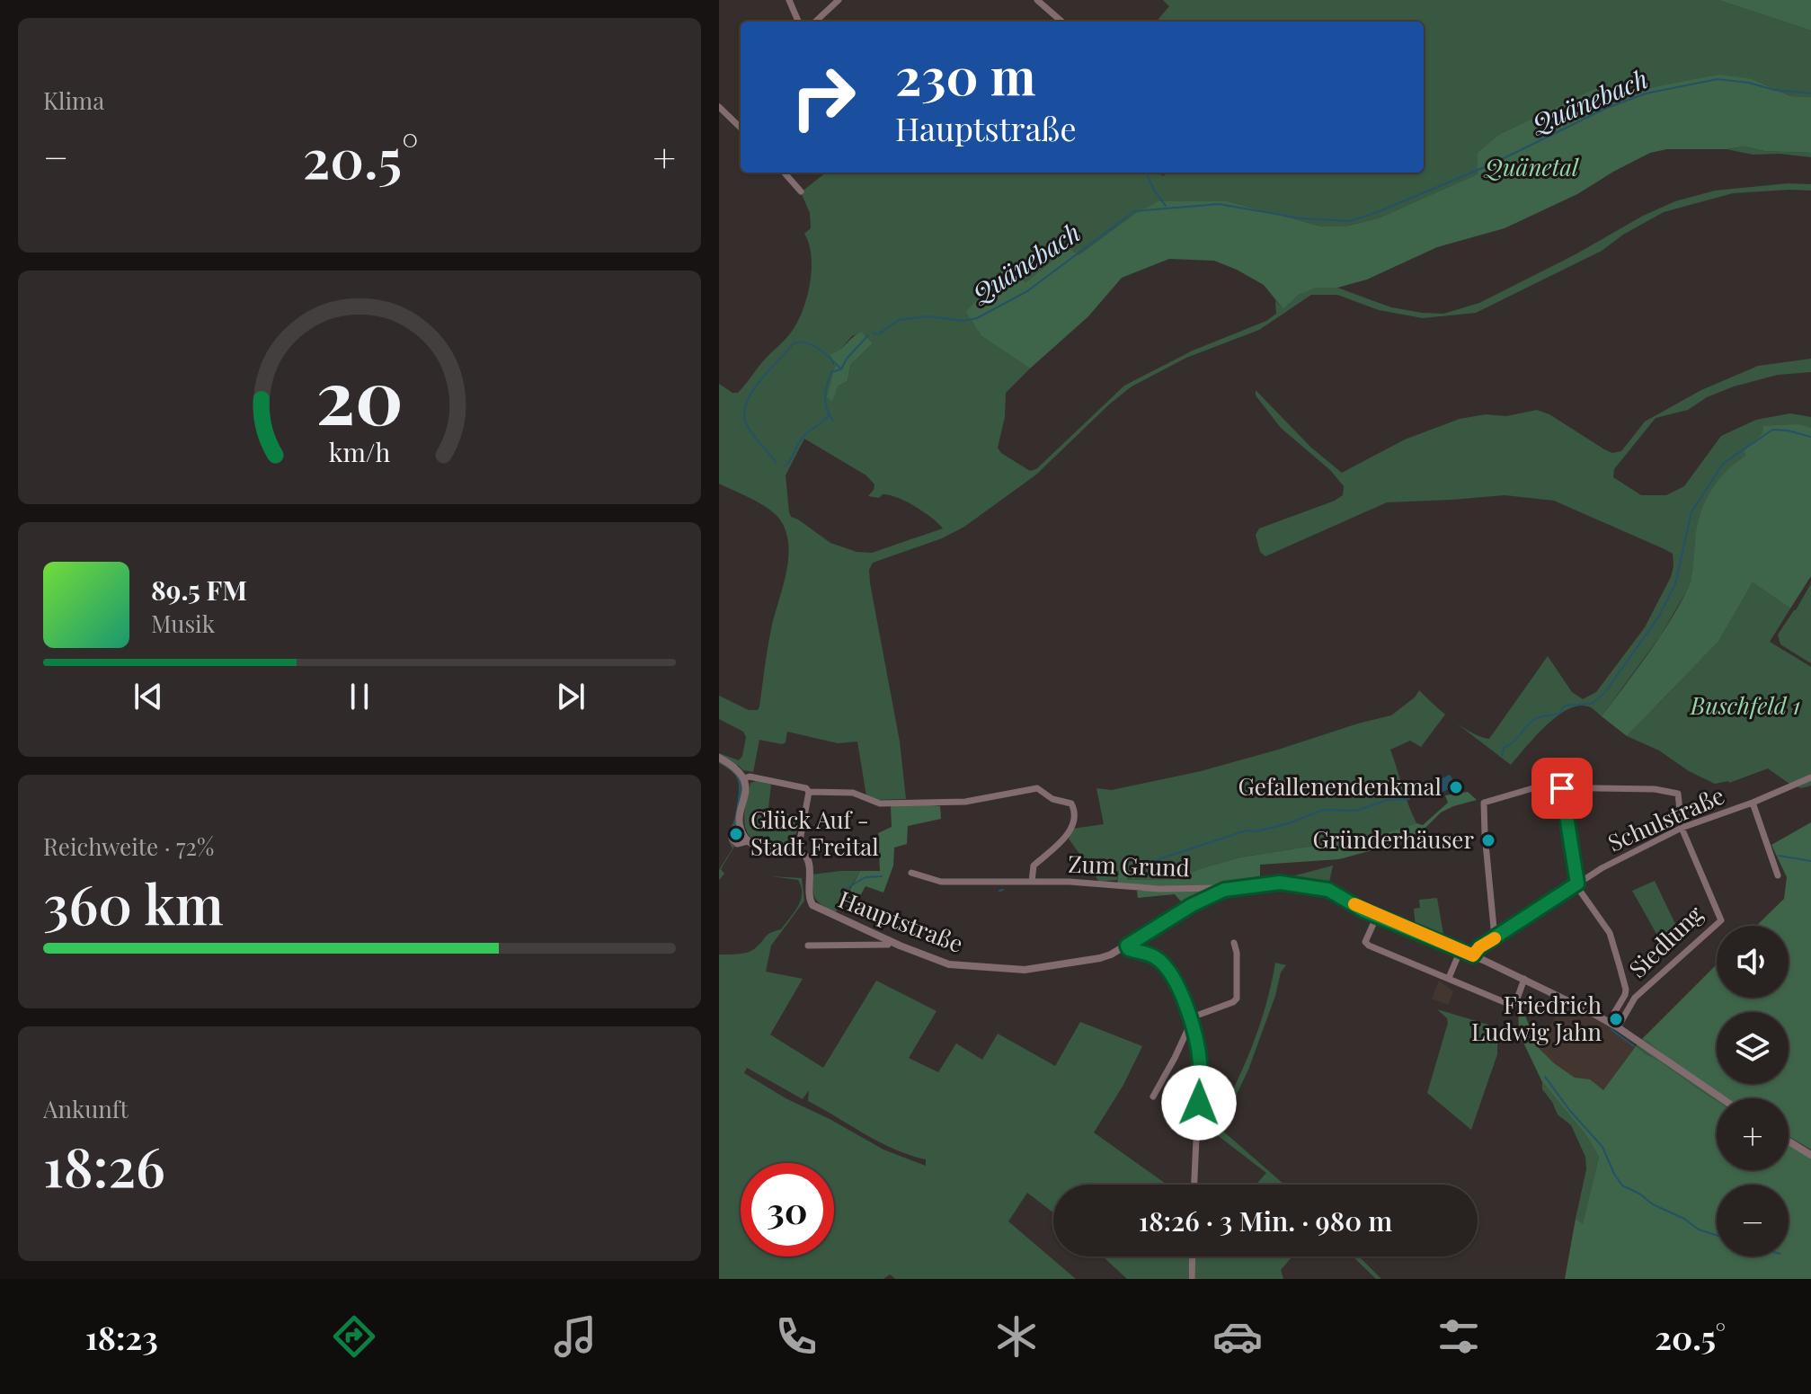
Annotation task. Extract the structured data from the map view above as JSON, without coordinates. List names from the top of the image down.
{
  "streets": {
    "street": [
      "Schulstraße",
      "Zum Grund",
      "Hauptstraße",
      "Siedlung"
    ]
  },
  "crossings": [
    ["Schulstraße", "Hauptstraße"],
    ["Schulstraße", "Siedlung"],
    ["Zum Grund", "Hauptstraße"],
    ["Hauptstraße", "Siedlung"]
  ],
  "water": ["Quänebach"],
  "parks": ["Quänetal", "Buschfeld 1"],
  "places": [
    "Gefallenendenkmal",
    "Glück Auf - Stadt Freital",
    "Gründerhäuser",
    "Friedrich Ludwig Jahn"
  ],
  "page": {
    "tile": [
      "Klima",
      ["Reichweite · 72%", "360 km"],
      ["Ankunft", "18:26"]
    ],
    "turn": ["230 m", "Hauptstraße"],
    "heat": ["−", "20.5°", "+"],
    "song": ["89.5 FM", "Musik"],
    "map_buttons": ["+", "−"],
    "limit": "30",
    "trip": "18:26 · 3 Min. · 980 m",
    "tabs": ["18:23", "20.5°"],
    "gauge": ["20", "km/h"]
  }
}
